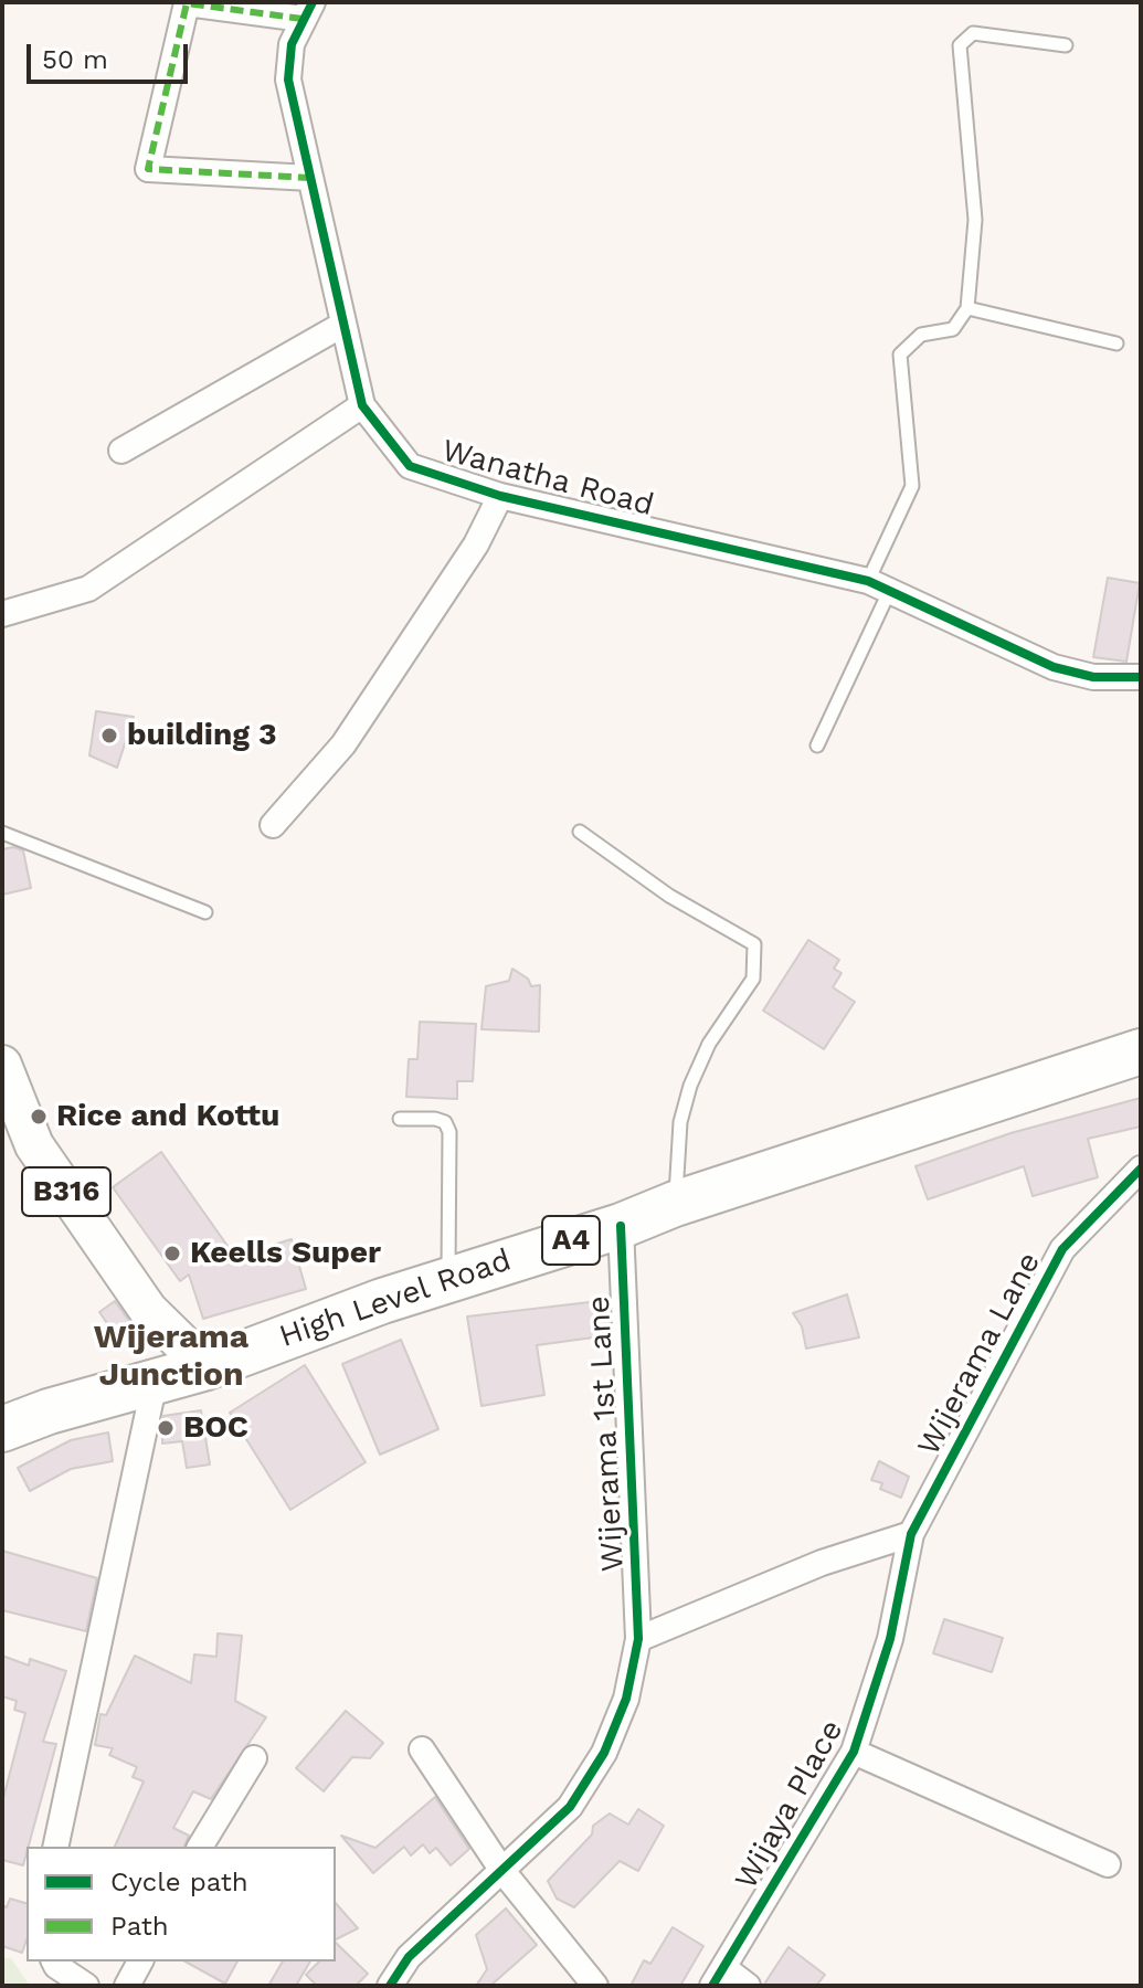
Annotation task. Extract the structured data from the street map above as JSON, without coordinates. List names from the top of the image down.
{
  "streets": {
    "highway": ["A4", "High Level Road"],
    "main road": ["B316"],
    "street": [
      "Wanatha Road",
      "Wijerama Lane",
      "Wijerama 1st Lane",
      "Wijaya Place"
    ]
  },
  "crossings": [
    ["B316", "High Level Road"],
    ["High Level Road", "Wijerama 1st Lane"],
    ["Wijerama Lane", "Wijaya Place"]
  ],
  "districts": ["Wijerama Junction"],
  "places": [
    "building 3",
    "Rice and Kottu",
    "Keells Super",
    "BOC"
  ],
  "legend": ["Cycle path", "Path"],
  "scale_bar": "50 m"
}
